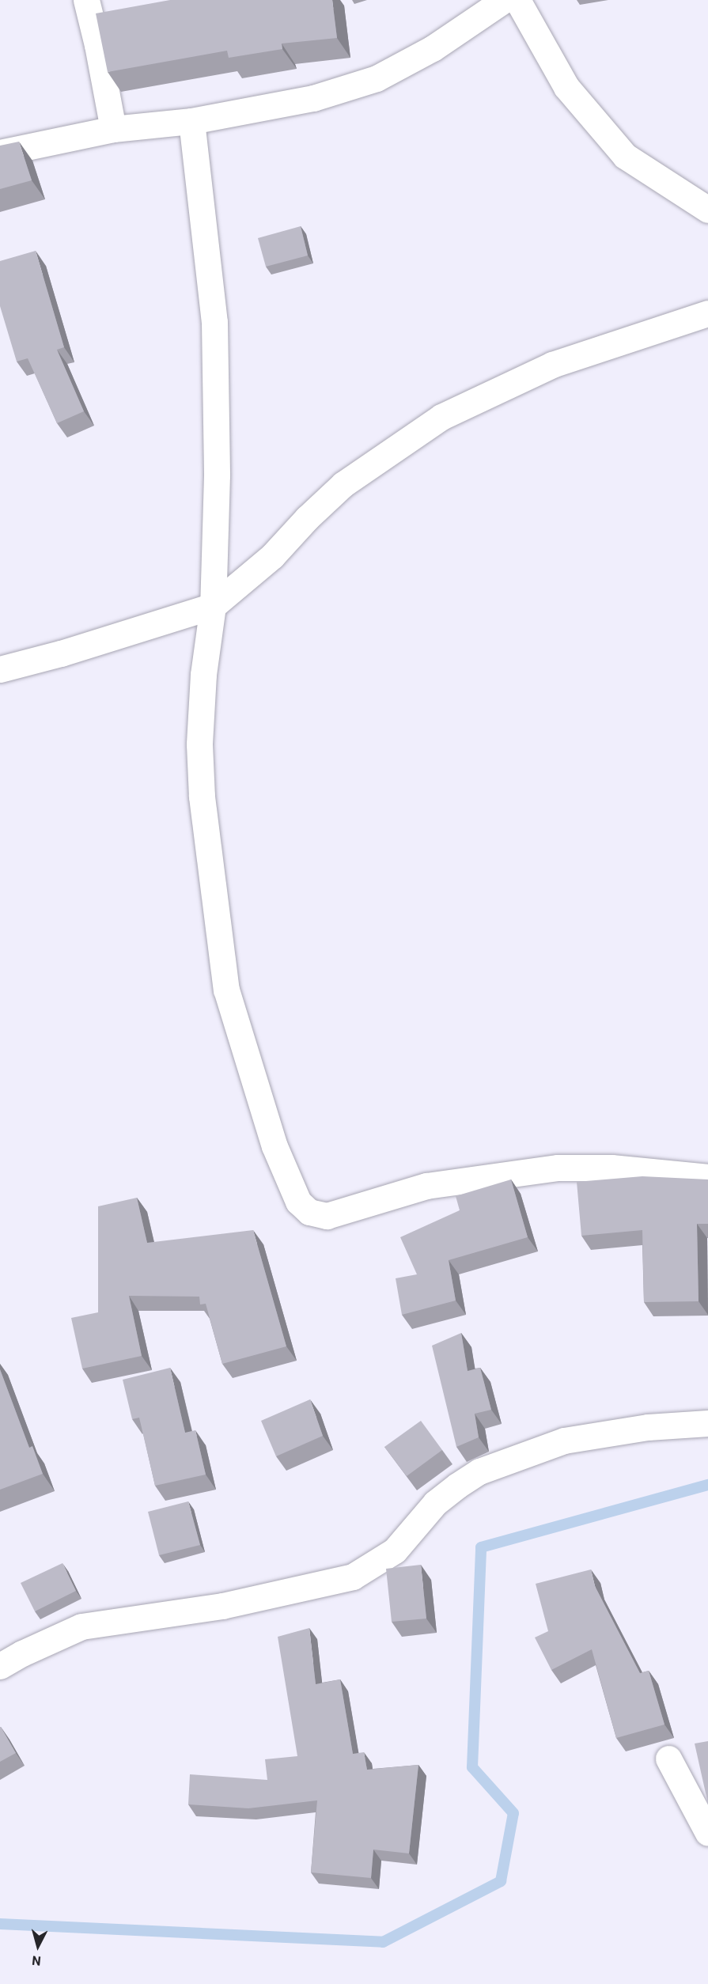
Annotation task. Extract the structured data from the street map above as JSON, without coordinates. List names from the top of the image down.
{
  "north": "bottom"
}
